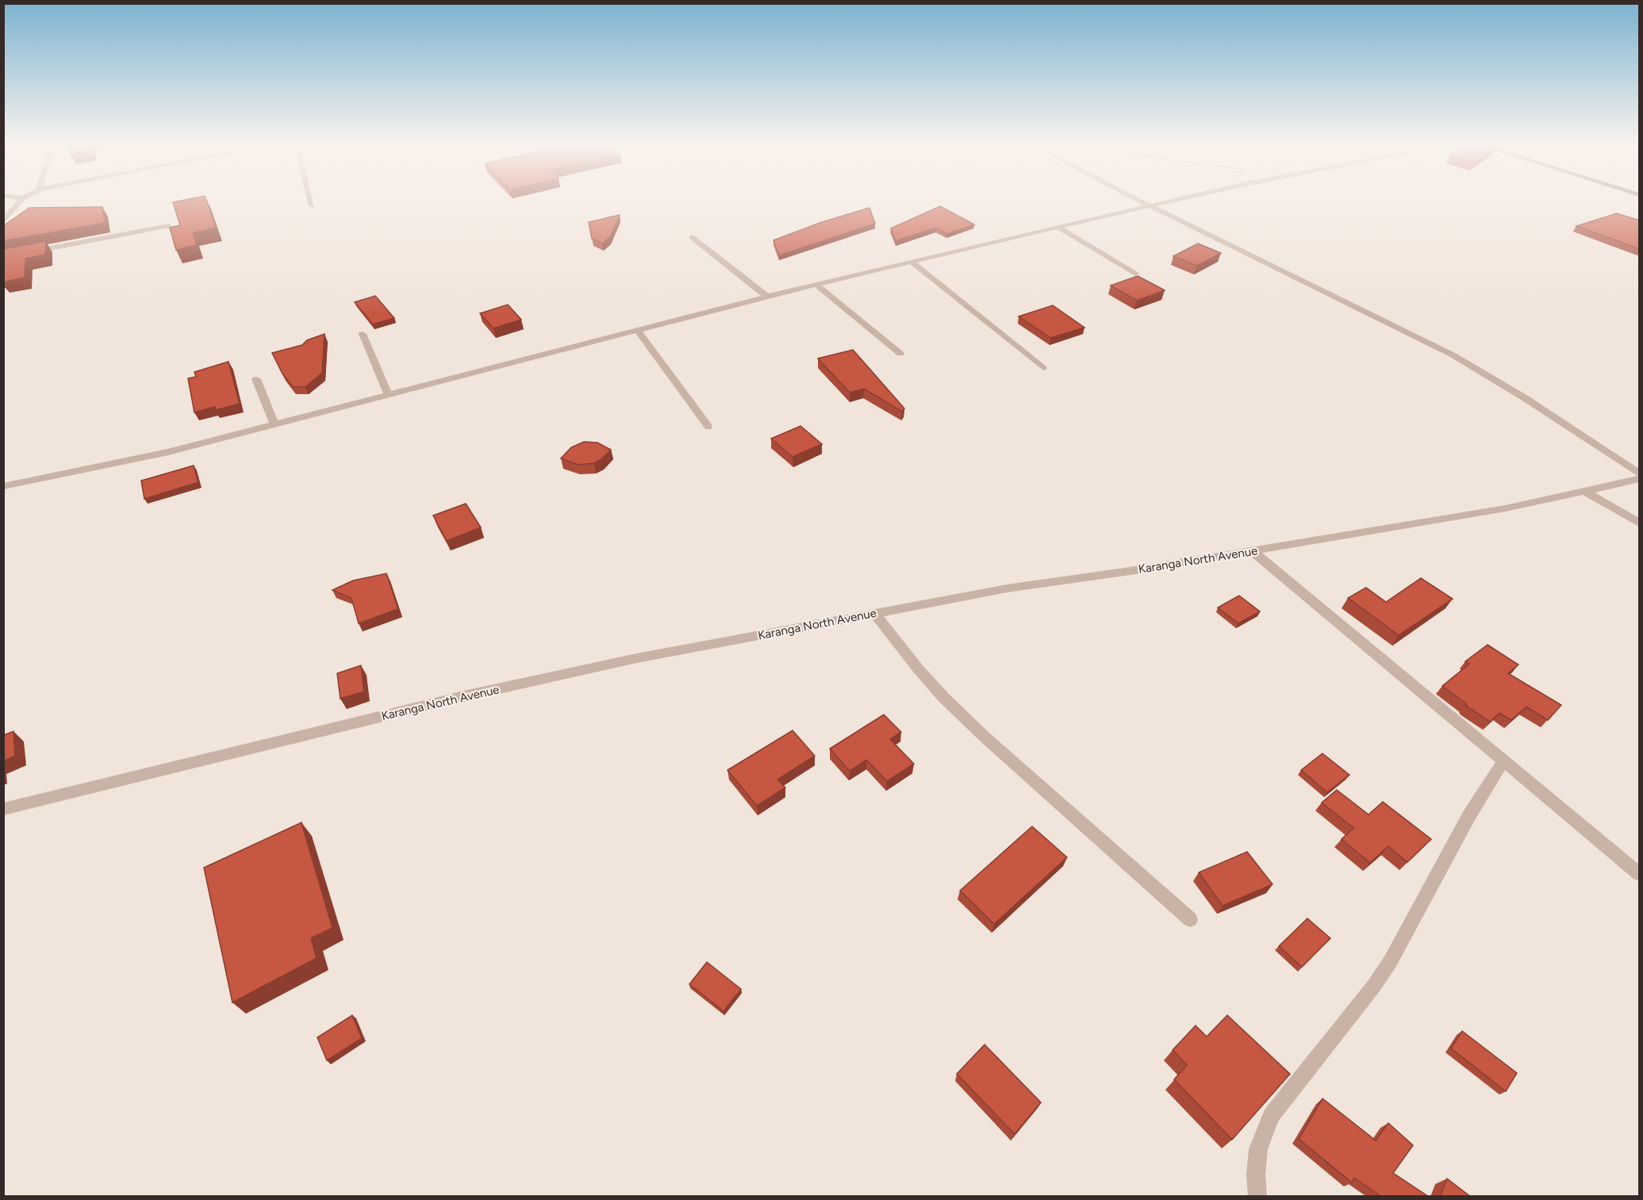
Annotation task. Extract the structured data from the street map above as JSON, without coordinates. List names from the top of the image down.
{
  "streets": {
    "street": ["Karanga North Avenue"]
  }
}
